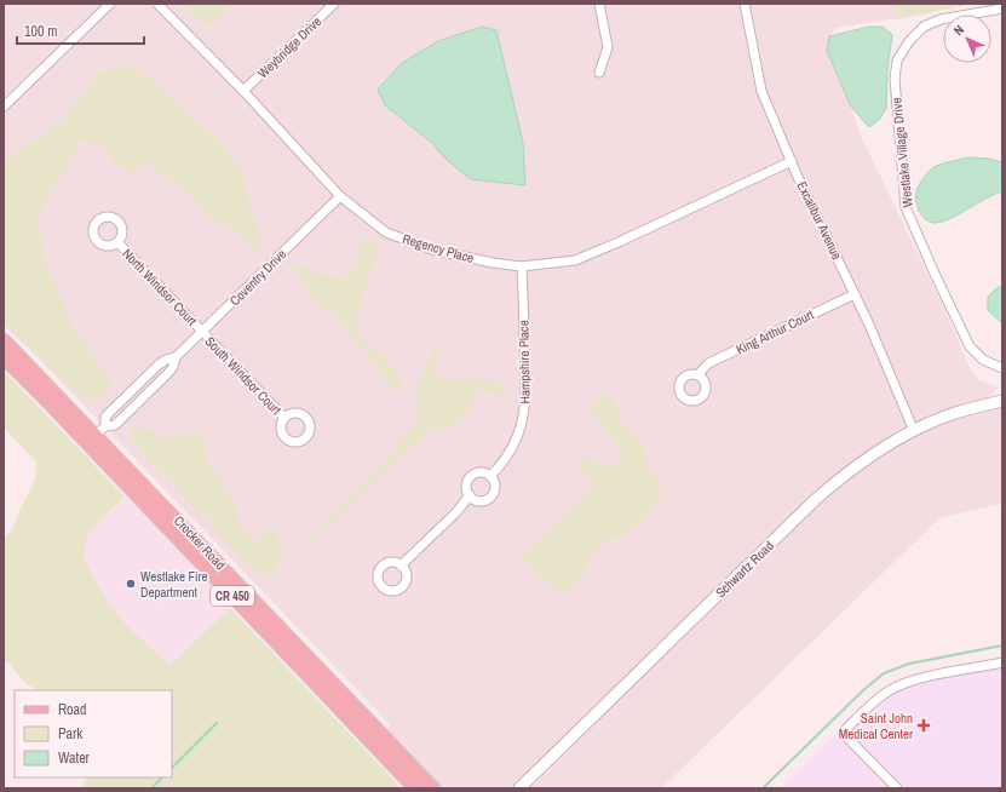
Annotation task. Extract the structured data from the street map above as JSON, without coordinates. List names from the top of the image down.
{
  "streets": {
    "main road": ["Crocker Road", "CR 450"],
    "street": [
      "Weybridge Drive",
      "Westlake Village Drive",
      "Excalibur Avenue",
      "Regency Place",
      "Coventry Drive",
      "North Windsor Court",
      "King Arthur Court",
      "Hampshire Place",
      "South Windsor Court",
      "Schwartz Road"
    ]
  },
  "crossings": [
    ["Weybridge Drive", "Regency Place"],
    ["Excalibur Avenue", "Regency Place"],
    ["Excalibur Avenue", "King Arthur Court"],
    ["Excalibur Avenue", "Schwartz Road"],
    ["Regency Place", "Coventry Drive"],
    ["Regency Place", "Hampshire Place"],
    ["Coventry Drive", "North Windsor Court"],
    ["Coventry Drive", "South Windsor Court"],
    ["Coventry Drive", "Crocker Road"],
    ["North Windsor Court", "South Windsor Court"]
  ],
  "places": {
    "other": ["Westlake Fire Department"],
    "health": ["Saint John Medical Center"]
  },
  "legend": ["Road", "Park", "Water"],
  "scale_bar": "100 m",
  "north": "top left"
}
